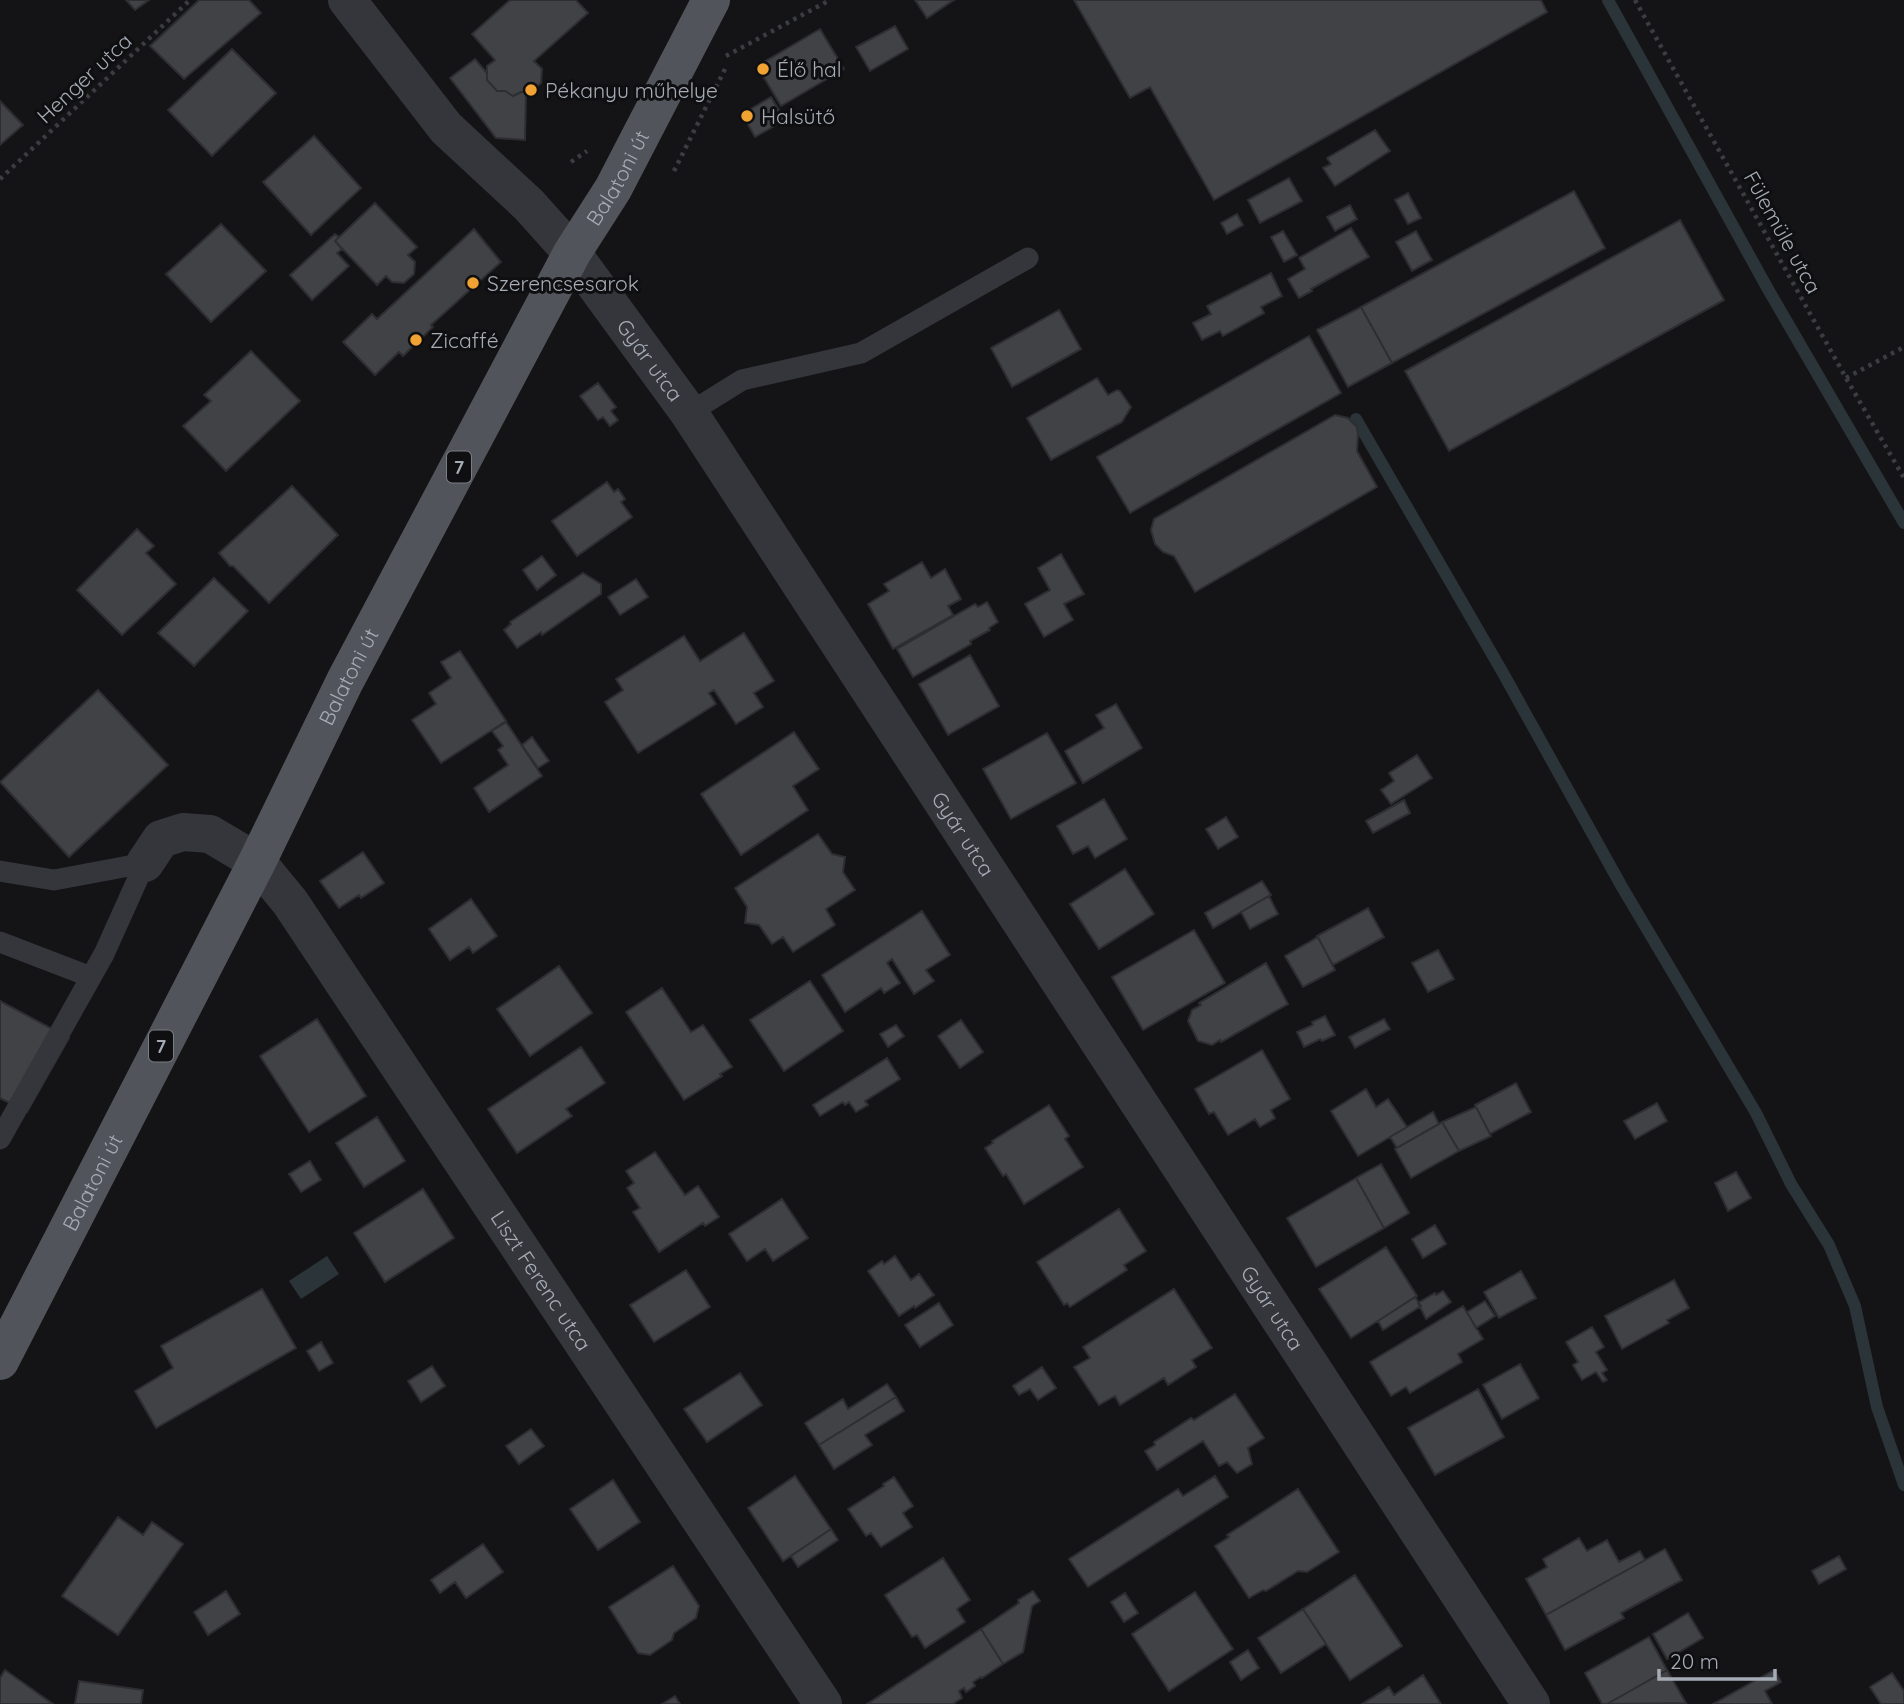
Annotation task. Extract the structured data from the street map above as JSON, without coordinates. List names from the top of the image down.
{
  "streets": {
    "main road": ["Balatoni út", "7"],
    "street": ["Gyár utca", "Liszt Ferenc utca"],
    "path": ["Henger utca", "Fülemüle utca"]
  },
  "crossings": [
    ["Balatoni út", "Gyár utca"],
    ["Balatoni út", "Liszt Ferenc utca"]
  ],
  "places": [
    "Élő hal",
    "Pékanyu műhelye",
    "Halsütő",
    "Szerencsesarok",
    "Zicaffé"
  ],
  "scale_bar": "20 m"
}
